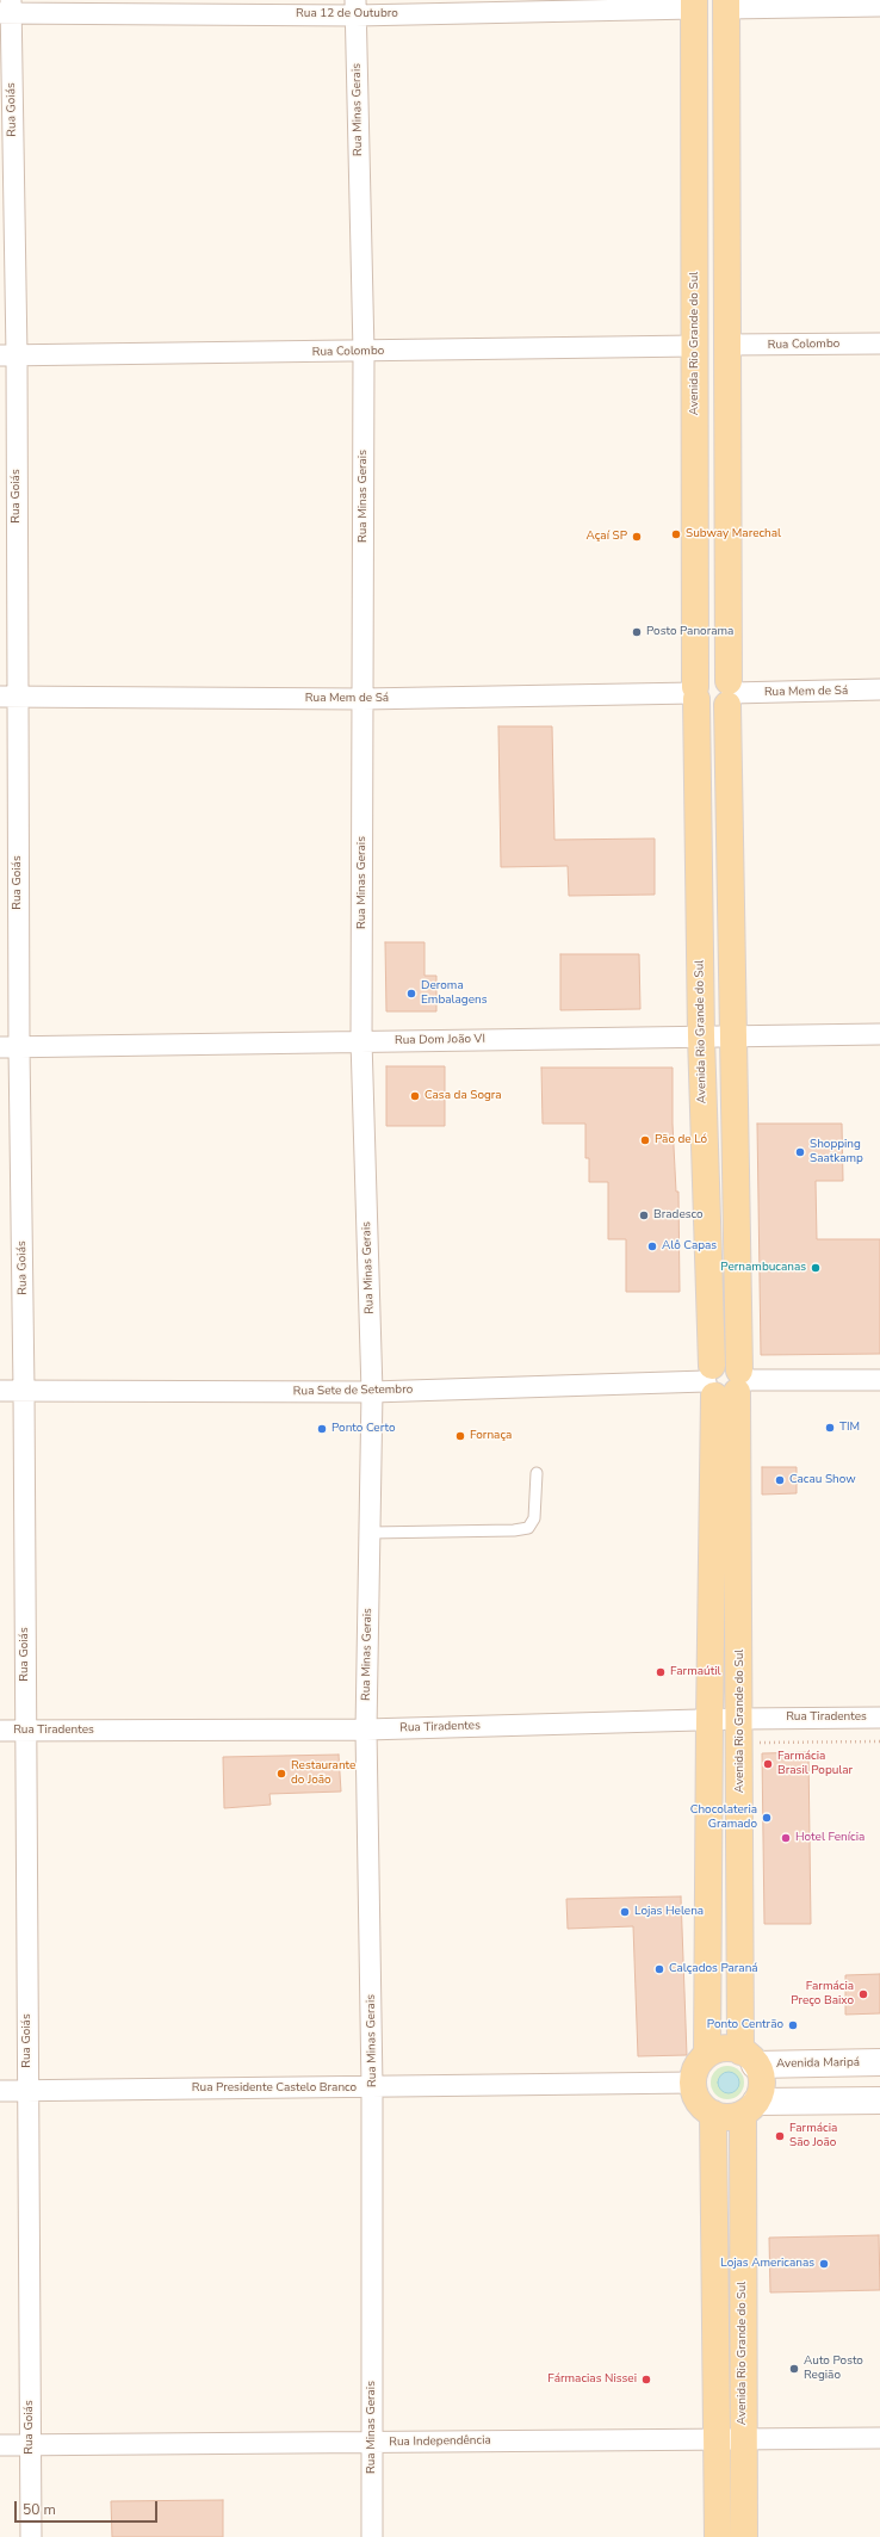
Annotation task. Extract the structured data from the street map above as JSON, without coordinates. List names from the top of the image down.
{
  "streets": {
    "main road": ["Avenida Rio Grande do Sul", "Avenida Maripá"],
    "street": [
      "Rua 12 de Outubro",
      "Rua Goiás",
      "Rua Minas Gerais",
      "Rua Colombo",
      "Rua Mem de Sá",
      "Rua Dom João VI",
      "Rua Sete de Setembro",
      "Rua Tiradentes",
      "Rua Presidente Castelo Branco",
      "Rua Independência"
    ]
  },
  "crossings": [
    ["Rua 12 de Outubro", "Rua Goiás"],
    ["Rua 12 de Outubro", "Rua Minas Gerais"],
    ["Rua 12 de Outubro", "Avenida Rio Grande do Sul"],
    ["Rua Goiás", "Rua Colombo"],
    ["Rua Goiás", "Rua Mem de Sá"],
    ["Rua Goiás", "Rua Dom João VI"],
    ["Rua Goiás", "Rua Sete de Setembro"],
    ["Rua Goiás", "Rua Tiradentes"],
    ["Rua Goiás", "Rua Presidente Castelo Branco"],
    ["Rua Goiás", "Rua Independência"],
    ["Rua Minas Gerais", "Rua Colombo"],
    ["Rua Minas Gerais", "Rua Mem de Sá"],
    ["Rua Minas Gerais", "Rua Dom João VI"],
    ["Rua Minas Gerais", "Rua Sete de Setembro"],
    ["Rua Minas Gerais", "Rua Tiradentes"],
    ["Rua Minas Gerais", "Rua Presidente Castelo Branco"],
    ["Rua Minas Gerais", "Rua Independência"],
    ["Avenida Rio Grande do Sul", "Rua Colombo"],
    ["Avenida Rio Grande do Sul", "Rua Mem de Sá"],
    ["Avenida Rio Grande do Sul", "Rua Dom João VI"],
    ["Avenida Rio Grande do Sul", "Rua Sete de Setembro"],
    ["Avenida Rio Grande do Sul", "Rua Tiradentes"],
    ["Avenida Rio Grande do Sul", "Avenida Maripá"],
    ["Avenida Rio Grande do Sul", "Rua Presidente Castelo Branco"],
    ["Avenida Rio Grande do Sul", "Rua Independência"],
    ["Avenida Maripá", "Rua Presidente Castelo Branco"]
  ],
  "places": [
    "Subway Marechal",
    "Açaí SP",
    "Posto Panorama",
    "Deroma Embalagens",
    "Casa da Sogra",
    "Pão de Ló",
    "Shopping Saatkamp",
    "Bradesco",
    "Alô Capas",
    "Pernambucanas",
    "TIM",
    "Ponto Certo",
    "Fornaça",
    "Cacau Show",
    "Farmaútil",
    "Farmácia Brasil Popular",
    "Restaurante do João",
    "Chocolateria Gramado",
    "Hotel Fenícia",
    "Lojas Helena",
    "Calçados Paraná",
    "Farmácia Preço Baixo",
    "Ponto Centrão",
    "Farmácia São João",
    "Lojas Americanas",
    "Auto Posto Região",
    "Fármacias Nissei"
  ],
  "scale_bar": "50 m"
}
